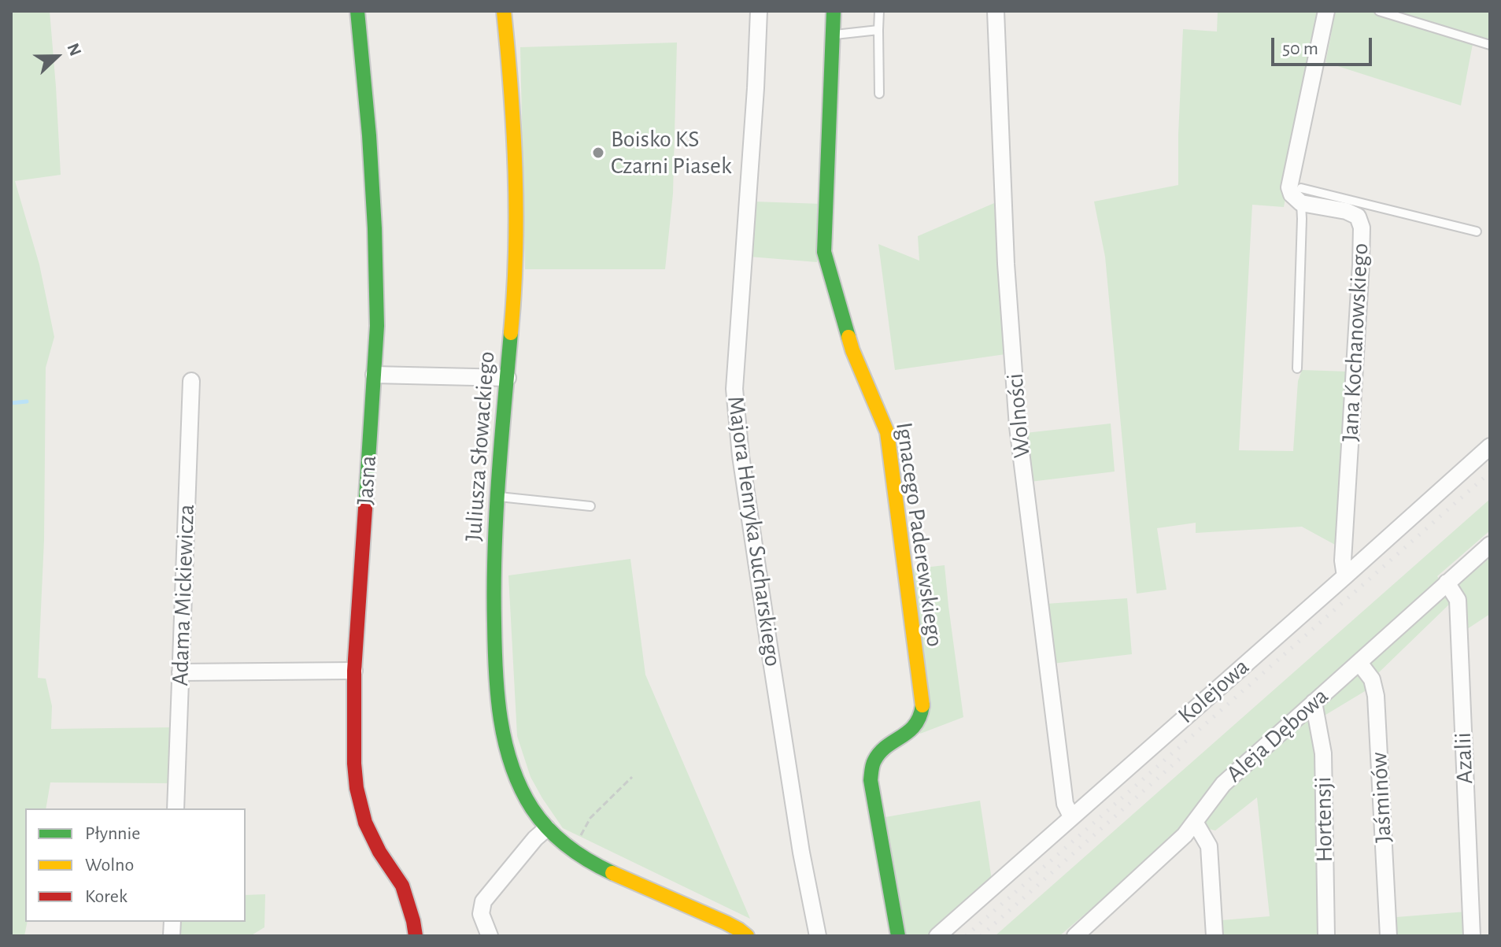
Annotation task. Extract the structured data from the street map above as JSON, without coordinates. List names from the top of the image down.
{
  "streets": {
    "street": [
      "Jana Kochanowskiego",
      "Wolności",
      "Juliusza Słowackiego",
      "Jasna",
      "Majora Henryka Sucharskiego",
      "Ignacego Paderewskiego",
      "Adama Mickiewicza",
      "Kolejowa",
      "Aleja Dębowa",
      "Azalii",
      "Jaśminów",
      "Hortensji"
    ]
  },
  "crossings": [
    ["Jana Kochanowskiego", "Kolejowa"],
    ["Wolności", "Kolejowa"],
    ["Aleja Dębowa", "Azalii"],
    ["Aleja Dębowa", "Jaśminów"],
    ["Aleja Dębowa", "Hortensji"]
  ],
  "places": ["Boisko KS Czarni Piasek"],
  "legend": ["Płynnie", "Wolno", "Korek"],
  "scale_bar": "50 m",
  "north": "right"
}
